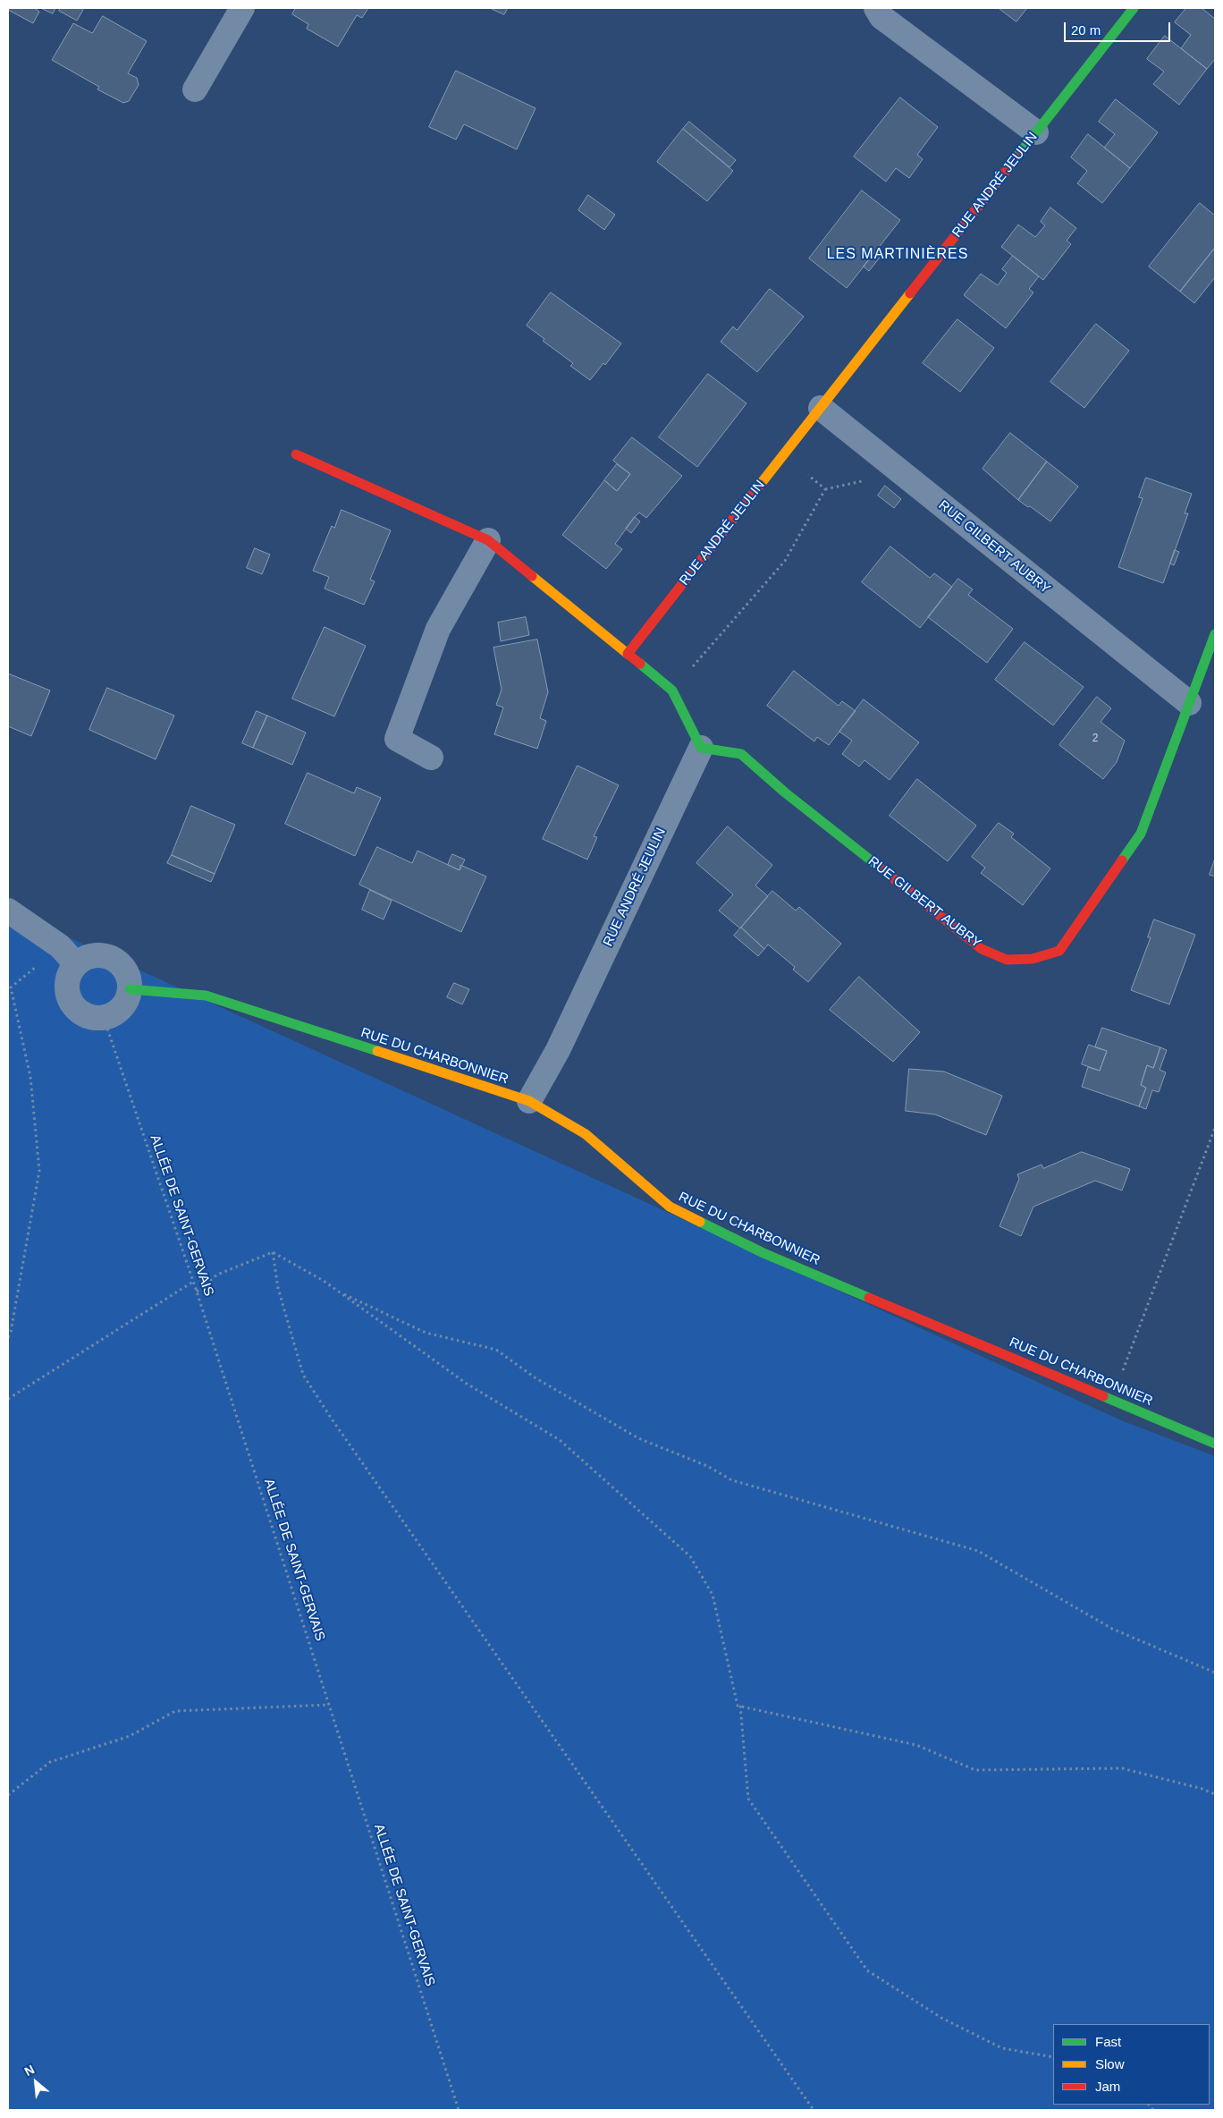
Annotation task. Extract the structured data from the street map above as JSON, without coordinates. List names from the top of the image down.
{
  "streets": {
    "street": ["RUE ANDRÉ JEULIN", "RUE GILBERT AUBRY", "RUE DU CHARBONNIER"],
    "path": ["ALLÉE DE SAINT-GERVAIS"]
  },
  "crossings": [
    ["RUE ANDRÉ JEULIN", "RUE GILBERT AUBRY"],
    ["RUE ANDRÉ JEULIN", "RUE DU CHARBONNIER"],
    ["RUE DU CHARBONNIER", "ALLÉE DE SAINT-GERVAIS"]
  ],
  "districts": ["LES MARTINIÈRES"],
  "house_numbers": ["2"],
  "legend": ["Fast", "Slow", "Jam"],
  "scale_bar": "20 m",
  "north": "top left"
}
